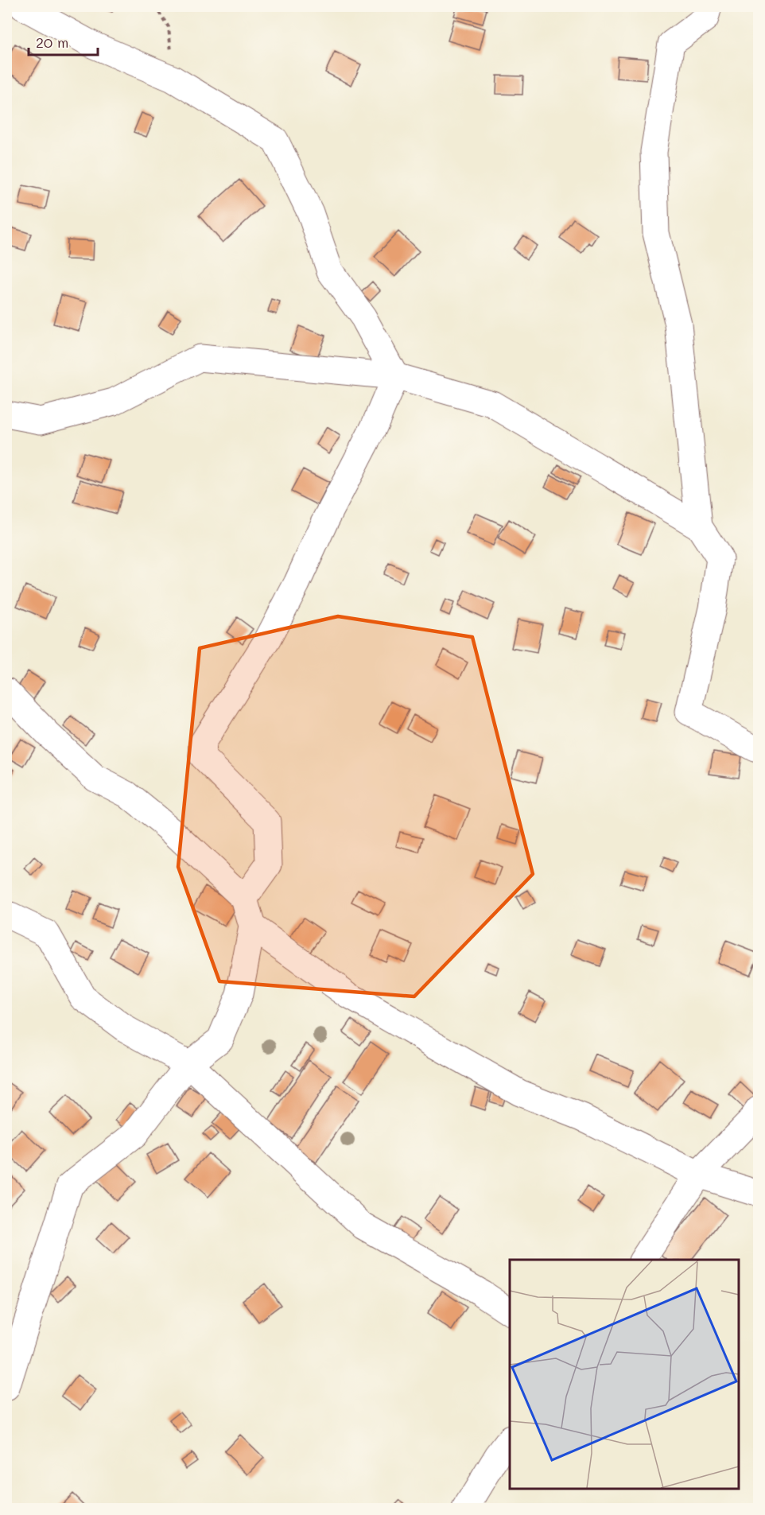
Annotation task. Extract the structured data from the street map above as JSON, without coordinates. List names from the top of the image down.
{
  "scale_bar": "20 m"
}
